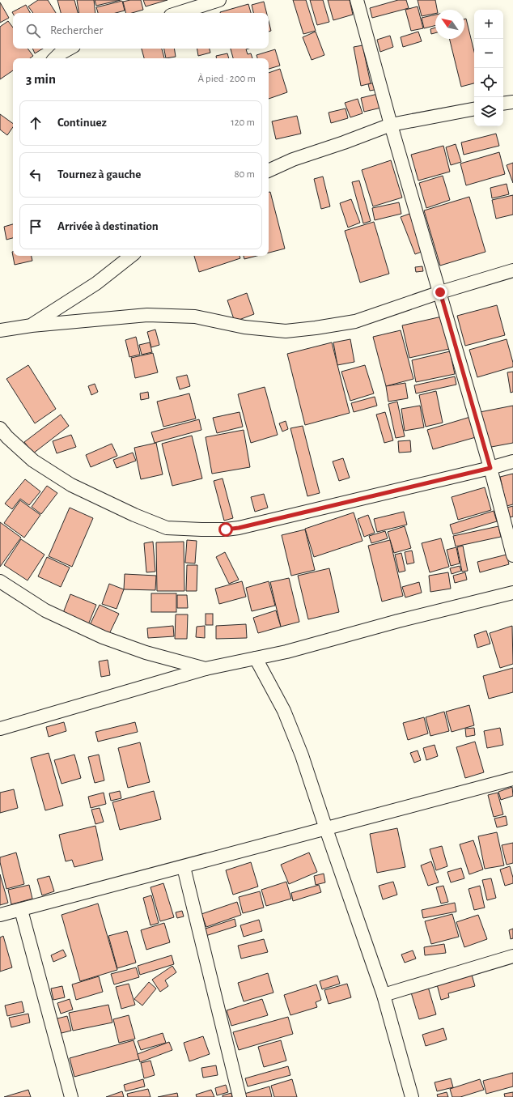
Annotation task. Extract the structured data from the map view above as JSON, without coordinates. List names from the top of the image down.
{
  "north": "top left",
  "page": {
    "map_buttons": ["+", "−"],
    "search": "Rechercher",
    "heading": ["3 min", "À pied · 200 m"],
    "list": [
      ["Continuez", "120 m"],
      ["Tournez à gauche", "80 m"],
      "Arrivée à destination"
    ]
  }
}
